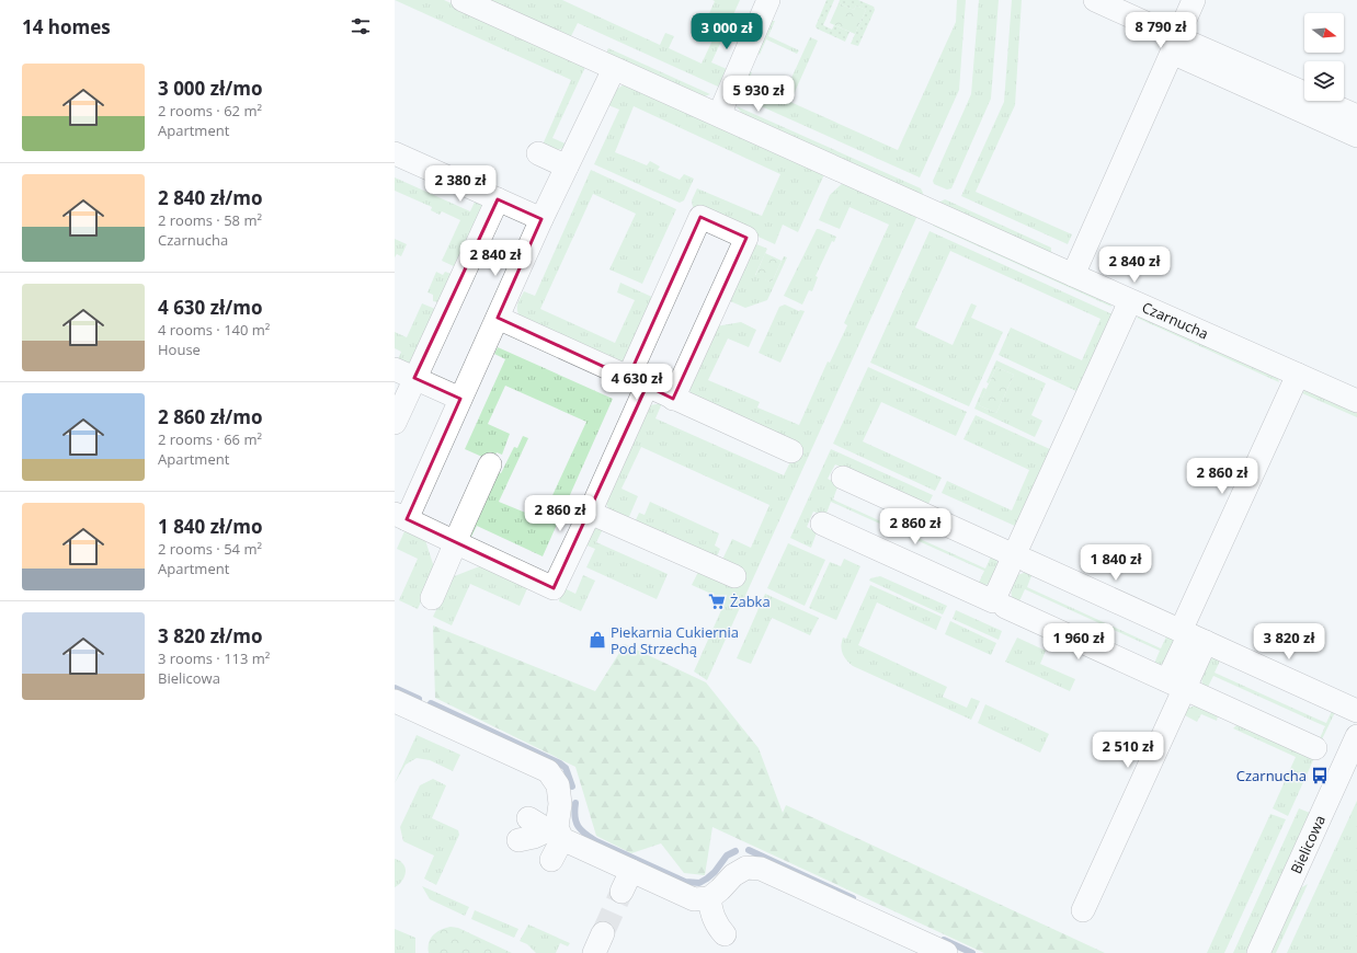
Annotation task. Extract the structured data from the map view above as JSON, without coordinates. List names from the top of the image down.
{
  "streets": {
    "street": ["Czarnucha", "Bielicowa"]
  },
  "places": {
    "supermarket": ["Żabka"],
    "shop": ["Piekarnia Cukiernia Pod Strzechą"],
    "bus stop": ["Czarnucha"]
  },
  "north": "right",
  "page": {
    "heading": "14 homes",
    "price": [
      "8 790 zł",
      "3 000 zł",
      "5 930 zł",
      "2 380 zł",
      "2 840 zł",
      "2 840 zł",
      "4 630 zł",
      "2 860 zł",
      "2 860 zł",
      "2 860 zł",
      "1 840 zł",
      "1 960 zł",
      "3 820 zł",
      "2 510 zł"
    ],
    "list": [
      {
        "name": "3 000 zł/mo",
        "note": "2 rooms · 62 m² · Apartment"
      },
      {
        "name": "2 840 zł/mo",
        "note": "2 rooms · 58 m² · Czarnucha"
      },
      {
        "name": "4 630 zł/mo",
        "note": "4 rooms · 140 m² · House"
      },
      {
        "name": "2 860 zł/mo",
        "note": "2 rooms · 66 m² · Apartment"
      },
      {
        "name": "1 840 zł/mo",
        "note": "2 rooms · 54 m² · Apartment"
      },
      {
        "name": "3 820 zł/mo",
        "note": "3 rooms · 113 m² · Bielicowa"
      }
    ]
  }
}
